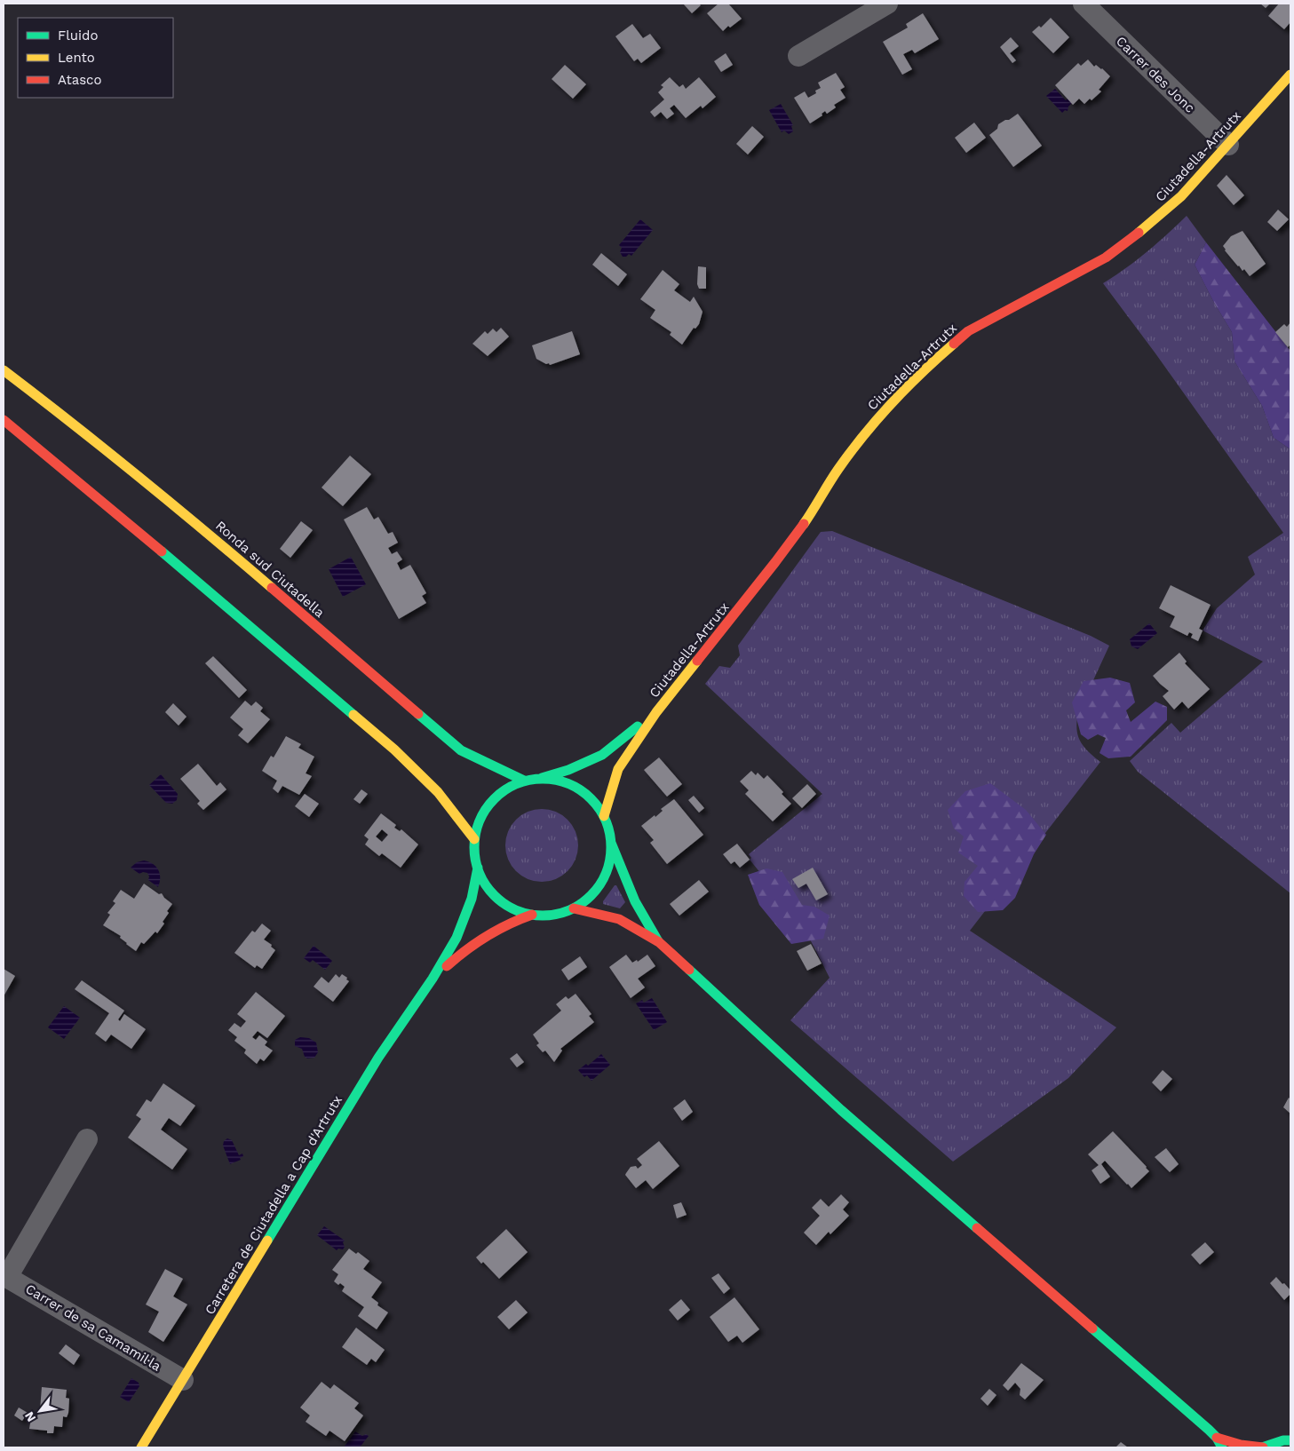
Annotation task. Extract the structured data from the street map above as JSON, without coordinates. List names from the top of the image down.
{
  "streets": {
    "main road": ["Ciutadella-Artrutx", "Ronda sud Ciutadella", "Carretera de Ciutadella a Cap d'Artrutx"],
    "street": ["Carrer des Jonc", "Carrer de sa Camamil·la"]
  },
  "crossings": [
    ["Carrer des Jonc", "Ciutadella-Artrutx"],
    ["Ciutadella-Artrutx", "Ronda sud Ciutadella"],
    ["Ciutadella-Artrutx", "Carretera de Ciutadella a Cap d'Artrutx"],
    ["Ronda sud Ciutadella", "Carretera de Ciutadella a Cap d'Artrutx"],
    ["Carretera de Ciutadella a Cap d'Artrutx", "Carrer de sa Camamil·la"]
  ],
  "legend": ["Fluido", "Lento", "Atasco"],
  "north": "bottom left"
}
